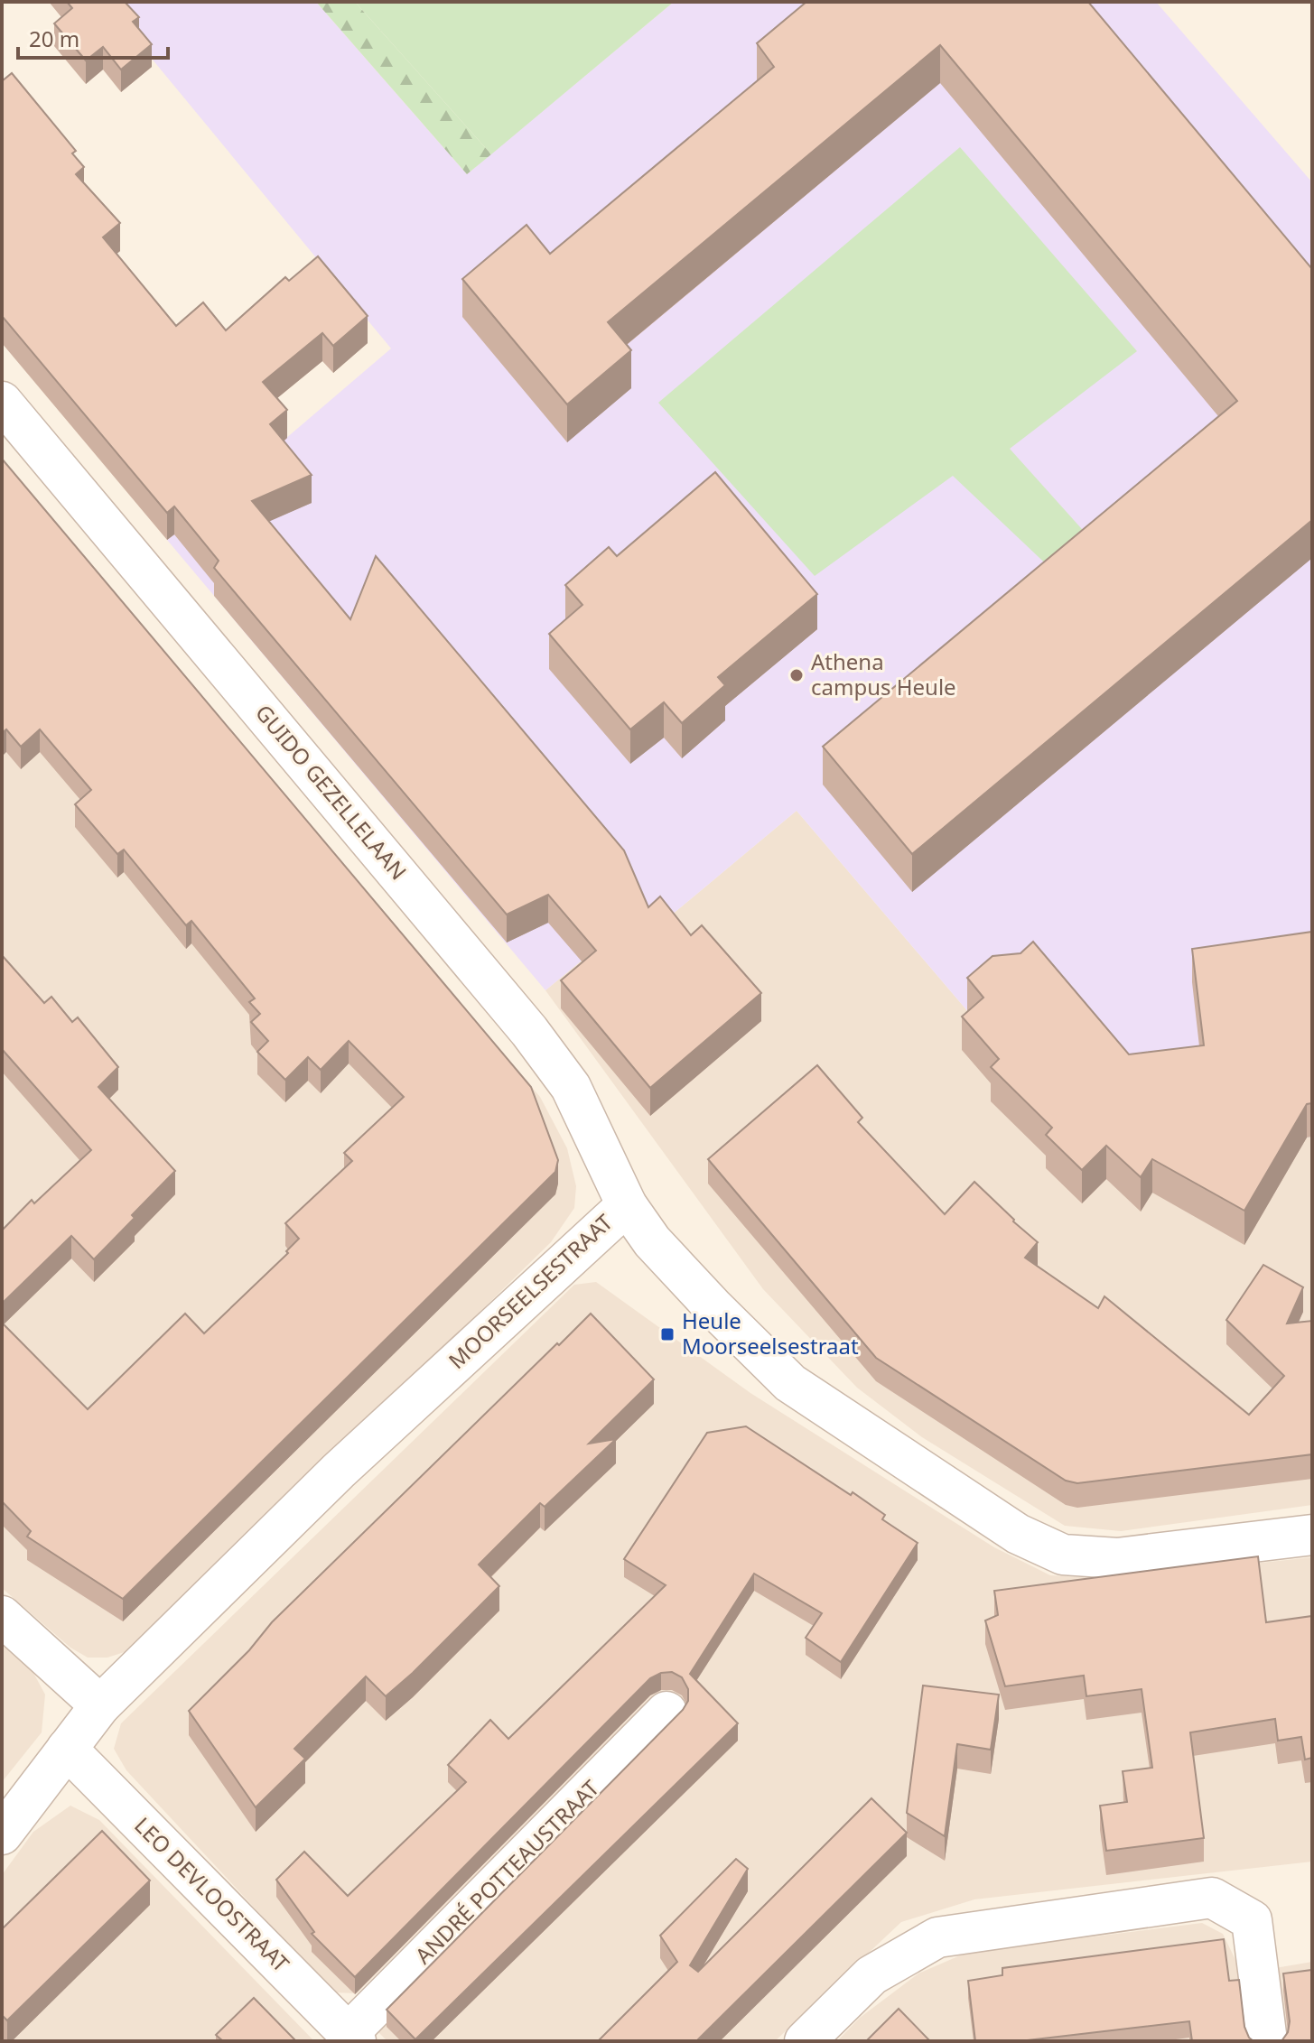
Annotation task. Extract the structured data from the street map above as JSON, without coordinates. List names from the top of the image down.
{
  "streets": {
    "street": [
      "GUIDO GEZELLELAAN",
      "MOORSEELSESTRAAT",
      "ANDRÉ POTTEAUSTRAAT",
      "LEO DEVLOOSTRAAT"
    ]
  },
  "crossings": [
    ["GUIDO GEZELLELAAN", "MOORSEELSESTRAAT"],
    ["MOORSEELSESTRAAT", "LEO DEVLOOSTRAAT"],
    ["ANDRÉ POTTEAUSTRAAT", "LEO DEVLOOSTRAAT"]
  ],
  "places": {
    "other": ["Athena campus Heule"],
    "transit": ["Heule Moorseelsestraat"]
  },
  "scale_bar": "20 m"
}
